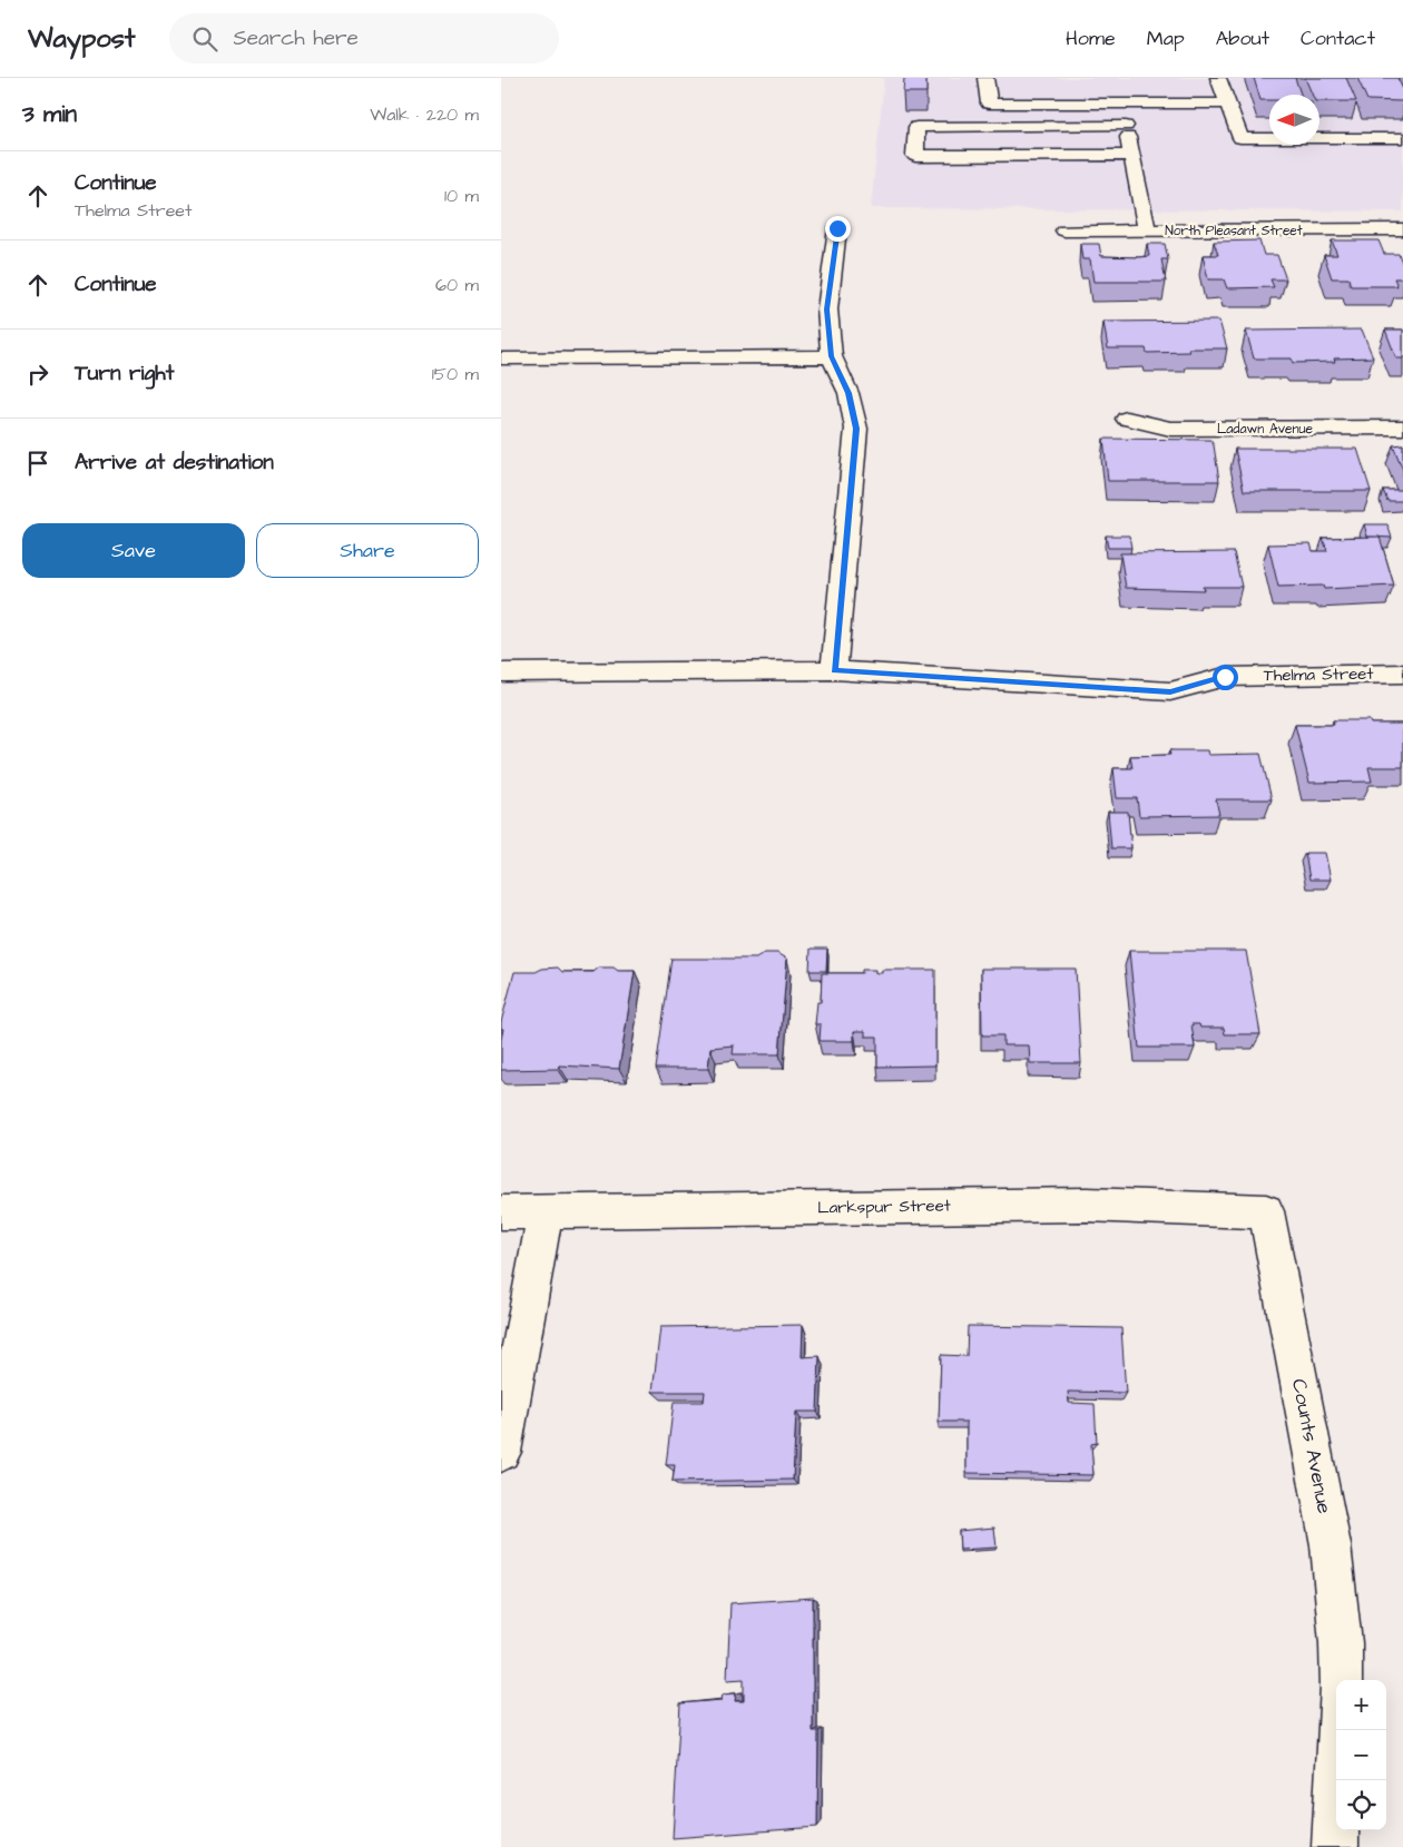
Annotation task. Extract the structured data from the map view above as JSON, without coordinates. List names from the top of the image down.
{
  "streets": {
    "street": [
      "North Pleasant Street",
      "Ladawn Avenue",
      "Thelma Street",
      "Larkspur Street",
      "Counts Avenue"
    ]
  },
  "crossings": [
    ["Larkspur Street", "Counts Avenue"]
  ],
  "north": "left",
  "page": {
    "header": "Waypost",
    "search": "Search here",
    "nav": [
      "Home",
      "Map",
      "About",
      "Contact"
    ],
    "heading": ["3 min", "Walk · 220 m"],
    "list": [
      ["Continue", "Thelma Street", "10 m"],
      ["Continue", "60 m"],
      ["Turn right", "150 m"],
      "Arrive at destination"
    ],
    "buttons": ["Save", "Share"],
    "map_buttons": ["+", "−"]
  }
}
